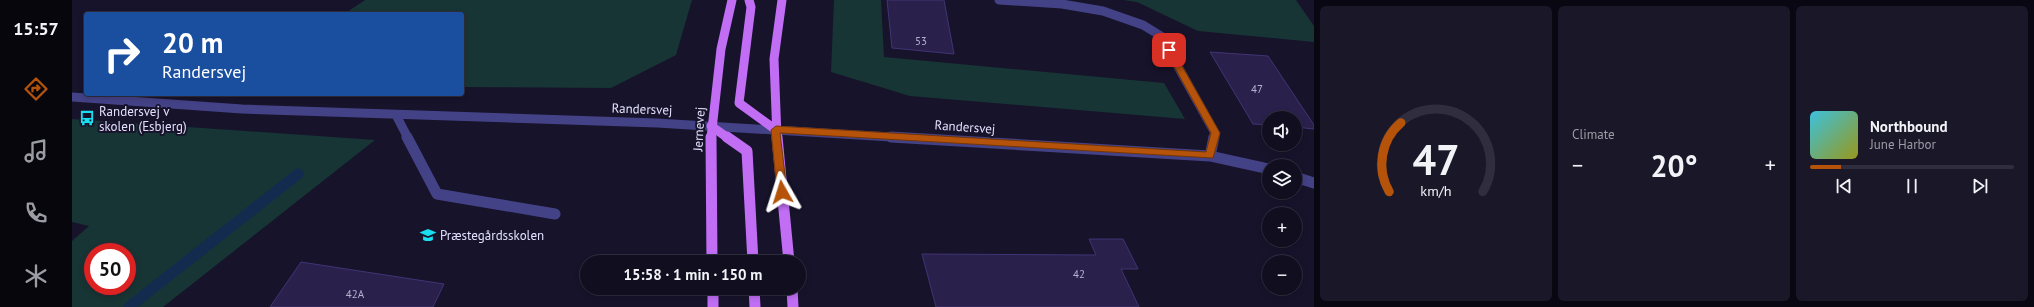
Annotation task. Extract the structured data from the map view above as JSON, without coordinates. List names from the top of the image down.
{
  "streets": {
    "main road": ["Jernevej"],
    "street": ["Randersvej"]
  },
  "crossings": [
    ["Randersvej", "Jernevej"]
  ],
  "places": {
    "bus stop": ["Randersvej v skolen (Esbjerg)"],
    "school or university": ["Præstegårdsskolen"]
  },
  "house_numbers": [
    "53",
    "47",
    "42",
    "42A"
  ],
  "page": {
    "tabs": "15:57",
    "tile": "Climate",
    "turn": ["20 m", "Randersvej"],
    "map_buttons": ["+", "−"],
    "song": ["Northbound", "June Harbor"],
    "heat": ["−", "20°", "+"],
    "limit": "50",
    "trip": "15:58 · 1 min · 150 m",
    "gauge": ["47", "km/h"]
  }
}
